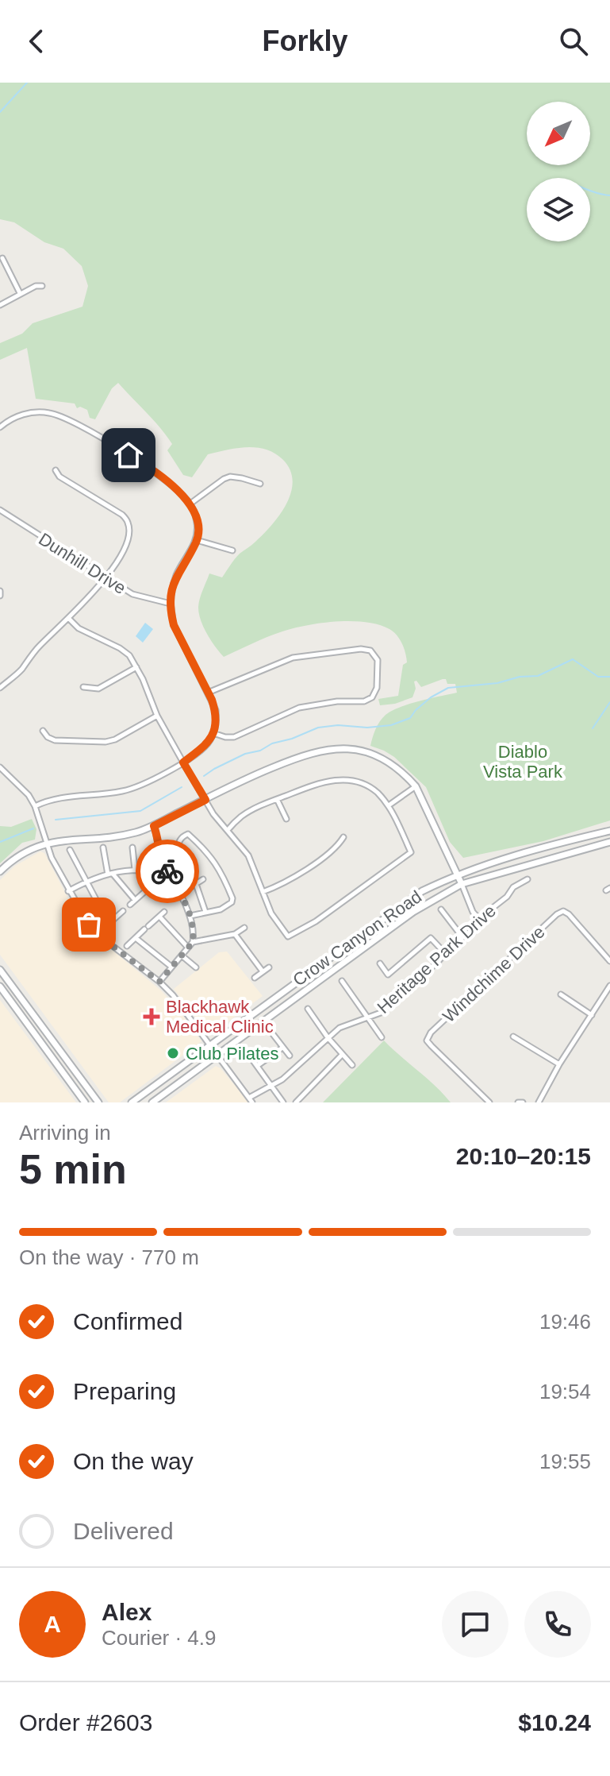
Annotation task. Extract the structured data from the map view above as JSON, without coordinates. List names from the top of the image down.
{
  "streets": {
    "main road": ["Crow Canyon Road"],
    "street": ["Dunhill Drive", "Heritage Park Drive", "Windchime Drive"]
  },
  "parks": ["Diablo Vista Park"],
  "places": {
    "health": ["Blackhawk Medical Clinic"],
    "other": ["Club Pilates"]
  },
  "north": "bottom left",
  "page": {
    "header": "Forkly",
    "heading": ["5 min", "Arriving in", "20:10–20:15"],
    "panel": [
      "Alex",
      "Courier · 4.9",
      "Order #2603",
      "$10.24"
    ],
    "bar": "On the way · 770 m",
    "list": [
      ["Confirmed", "19:46"],
      ["Preparing", "19:54"],
      ["On the way", "19:55"],
      "Delivered"
    ],
    "round": "A"
  }
}
